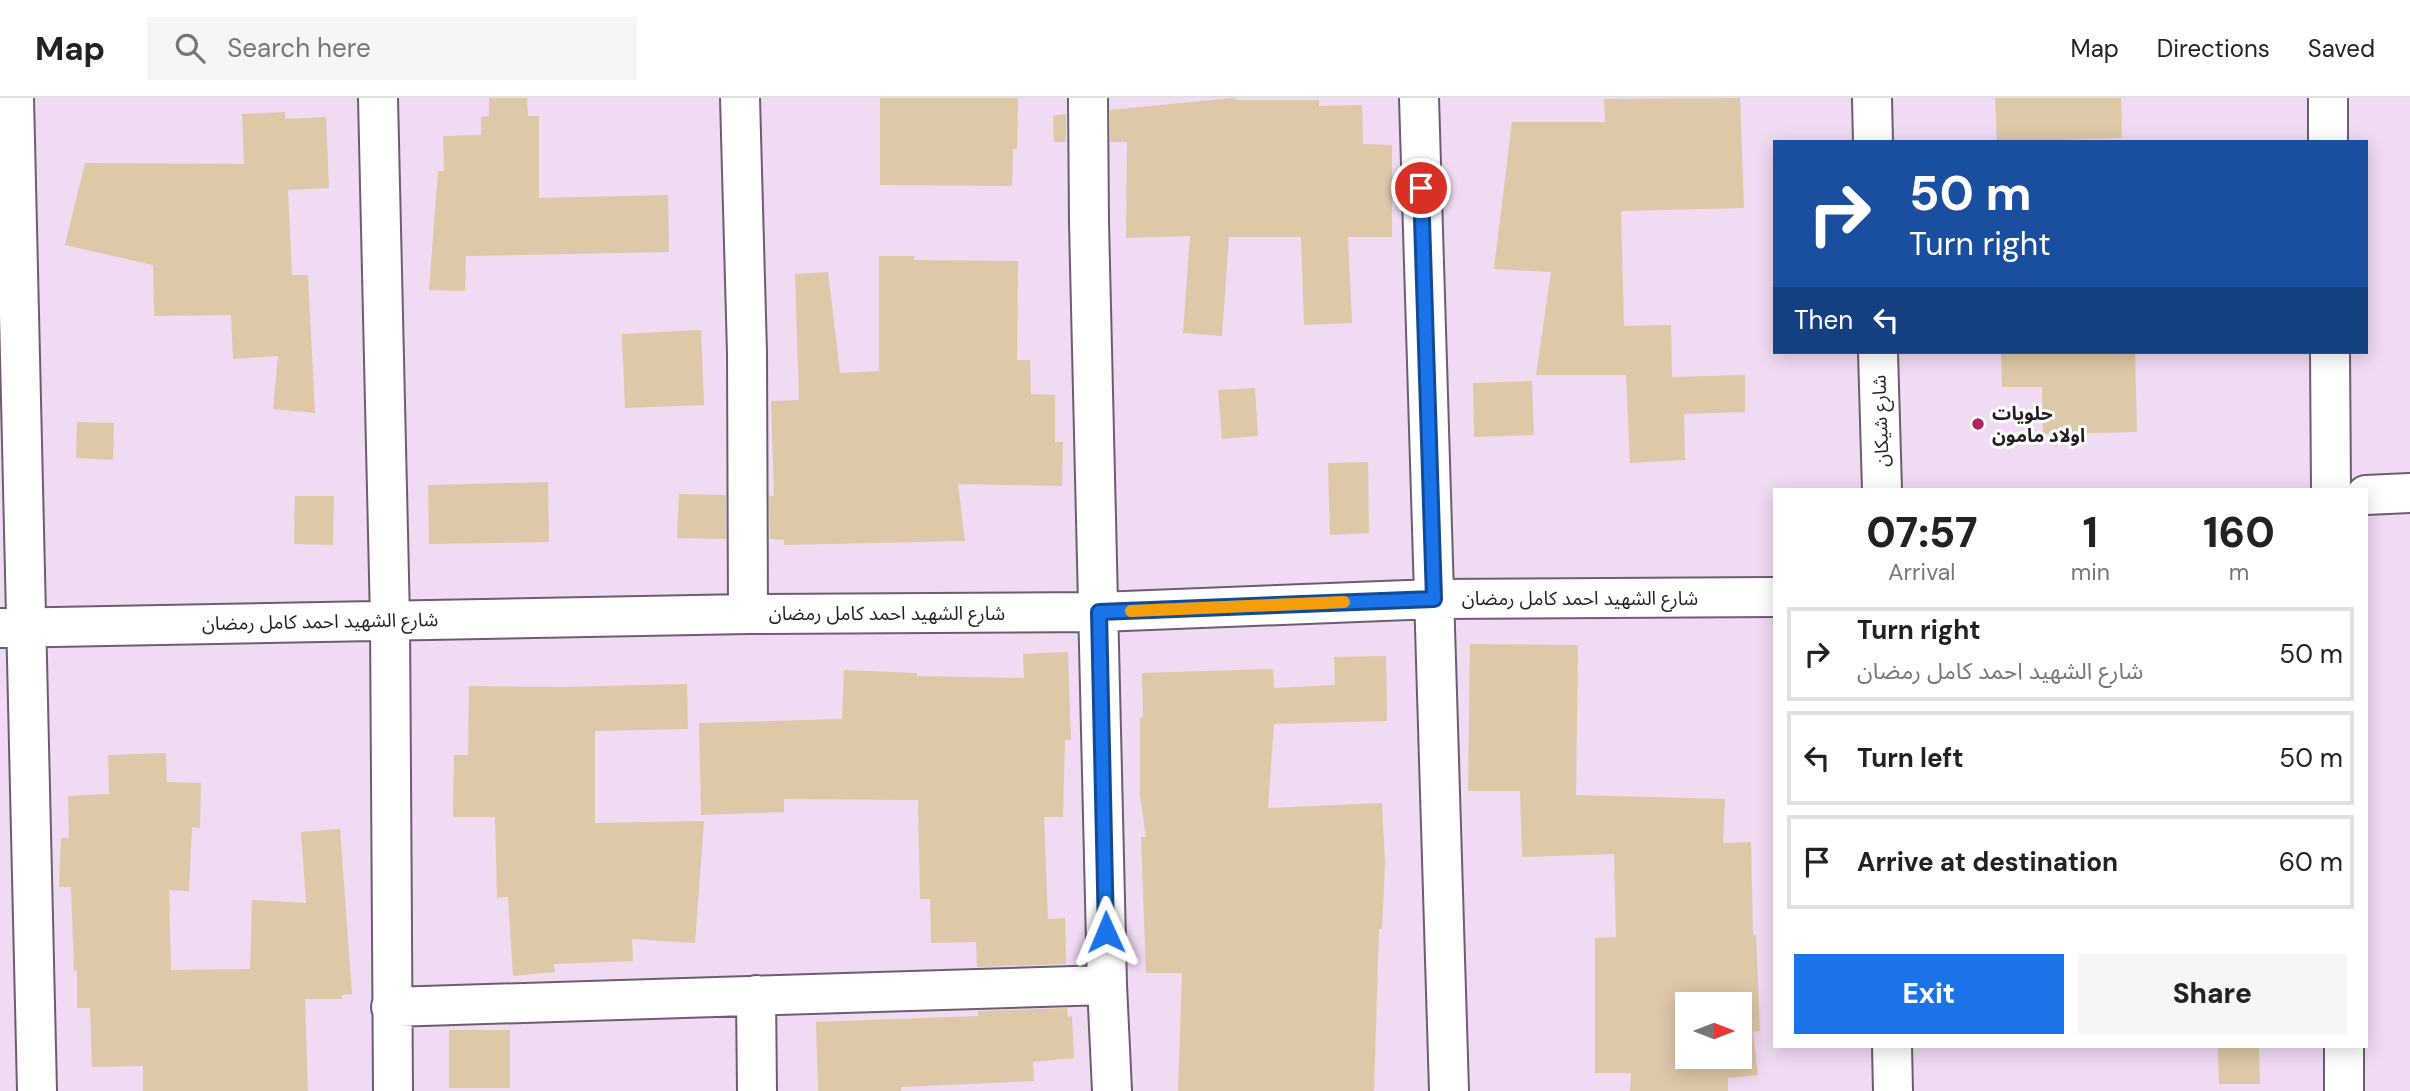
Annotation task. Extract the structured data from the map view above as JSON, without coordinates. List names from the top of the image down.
{
  "streets": {
    "street": ["شارع شيكان", "شارع الشهيد احمد كامل رمضان"]
  },
  "places": ["حلويات اولاد مامون"],
  "north": "right",
  "page": {
    "header": "Map",
    "search": "Search here",
    "nav": ["Map", "Directions", "Saved"],
    "turn": ["50 m", "Turn right"],
    "then": "Then",
    "eta": [
      "07:57",
      "Arrival",
      "1",
      "min",
      "160",
      "m"
    ],
    "list": [
      {
        "name": "Turn right",
        "note": "شارع الشهيد احمد كامل رمضان",
        "value": "50 m"
      },
      {
        "name": "Turn left",
        "value": "50 m"
      },
      {
        "name": "Arrive at destination",
        "value": "60 m"
      }
    ],
    "buttons": ["Exit", "Share"]
  }
}
